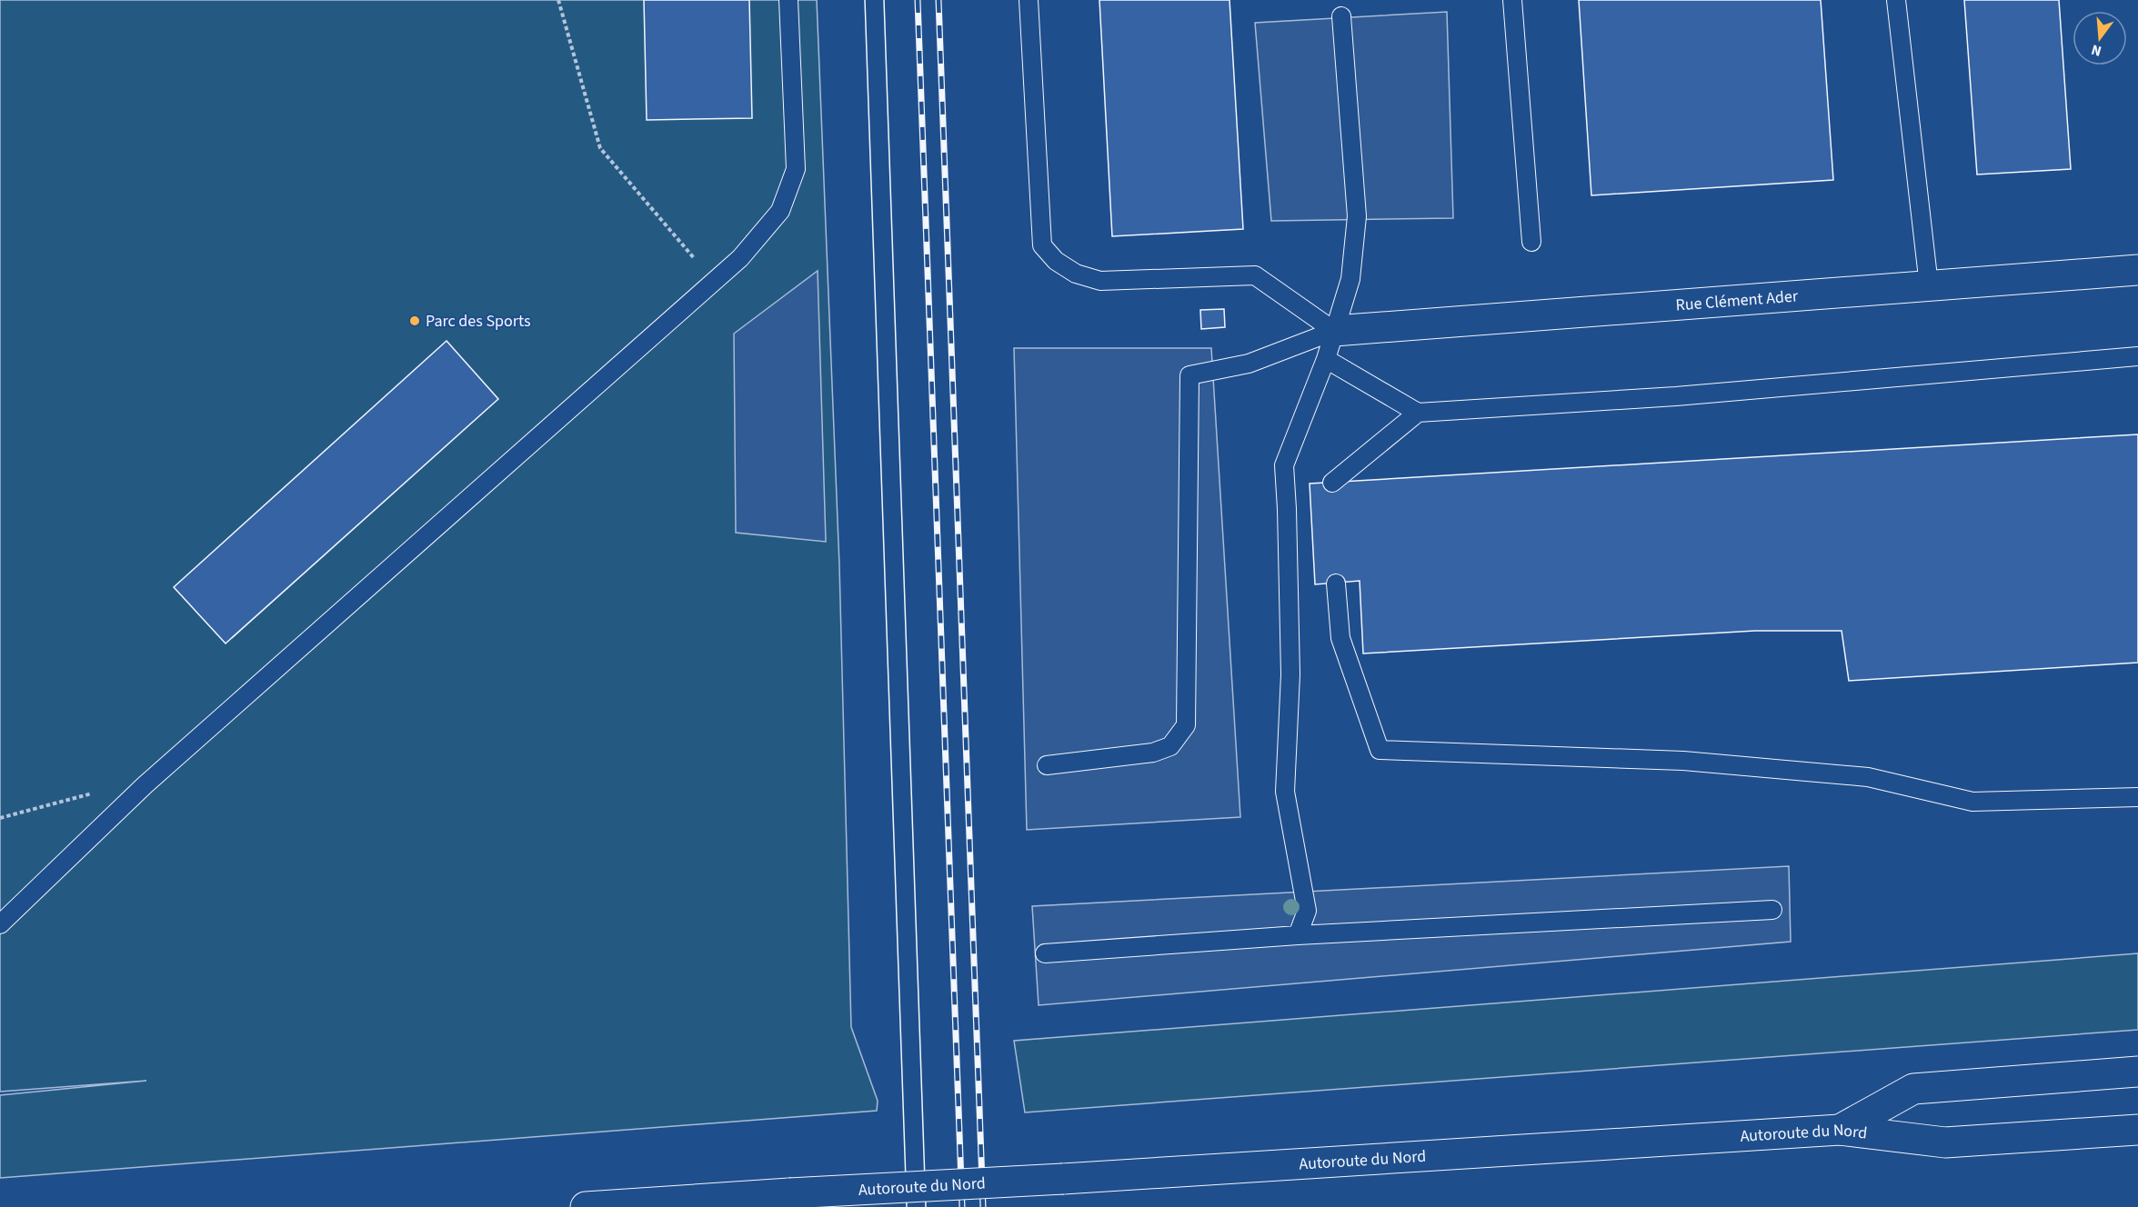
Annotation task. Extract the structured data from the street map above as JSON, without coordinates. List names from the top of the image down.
{
  "streets": {
    "main road": ["Rue Clément Ader", "Autoroute du Nord"]
  },
  "places": ["Parc des Sports"],
  "north": "bottom"
}
